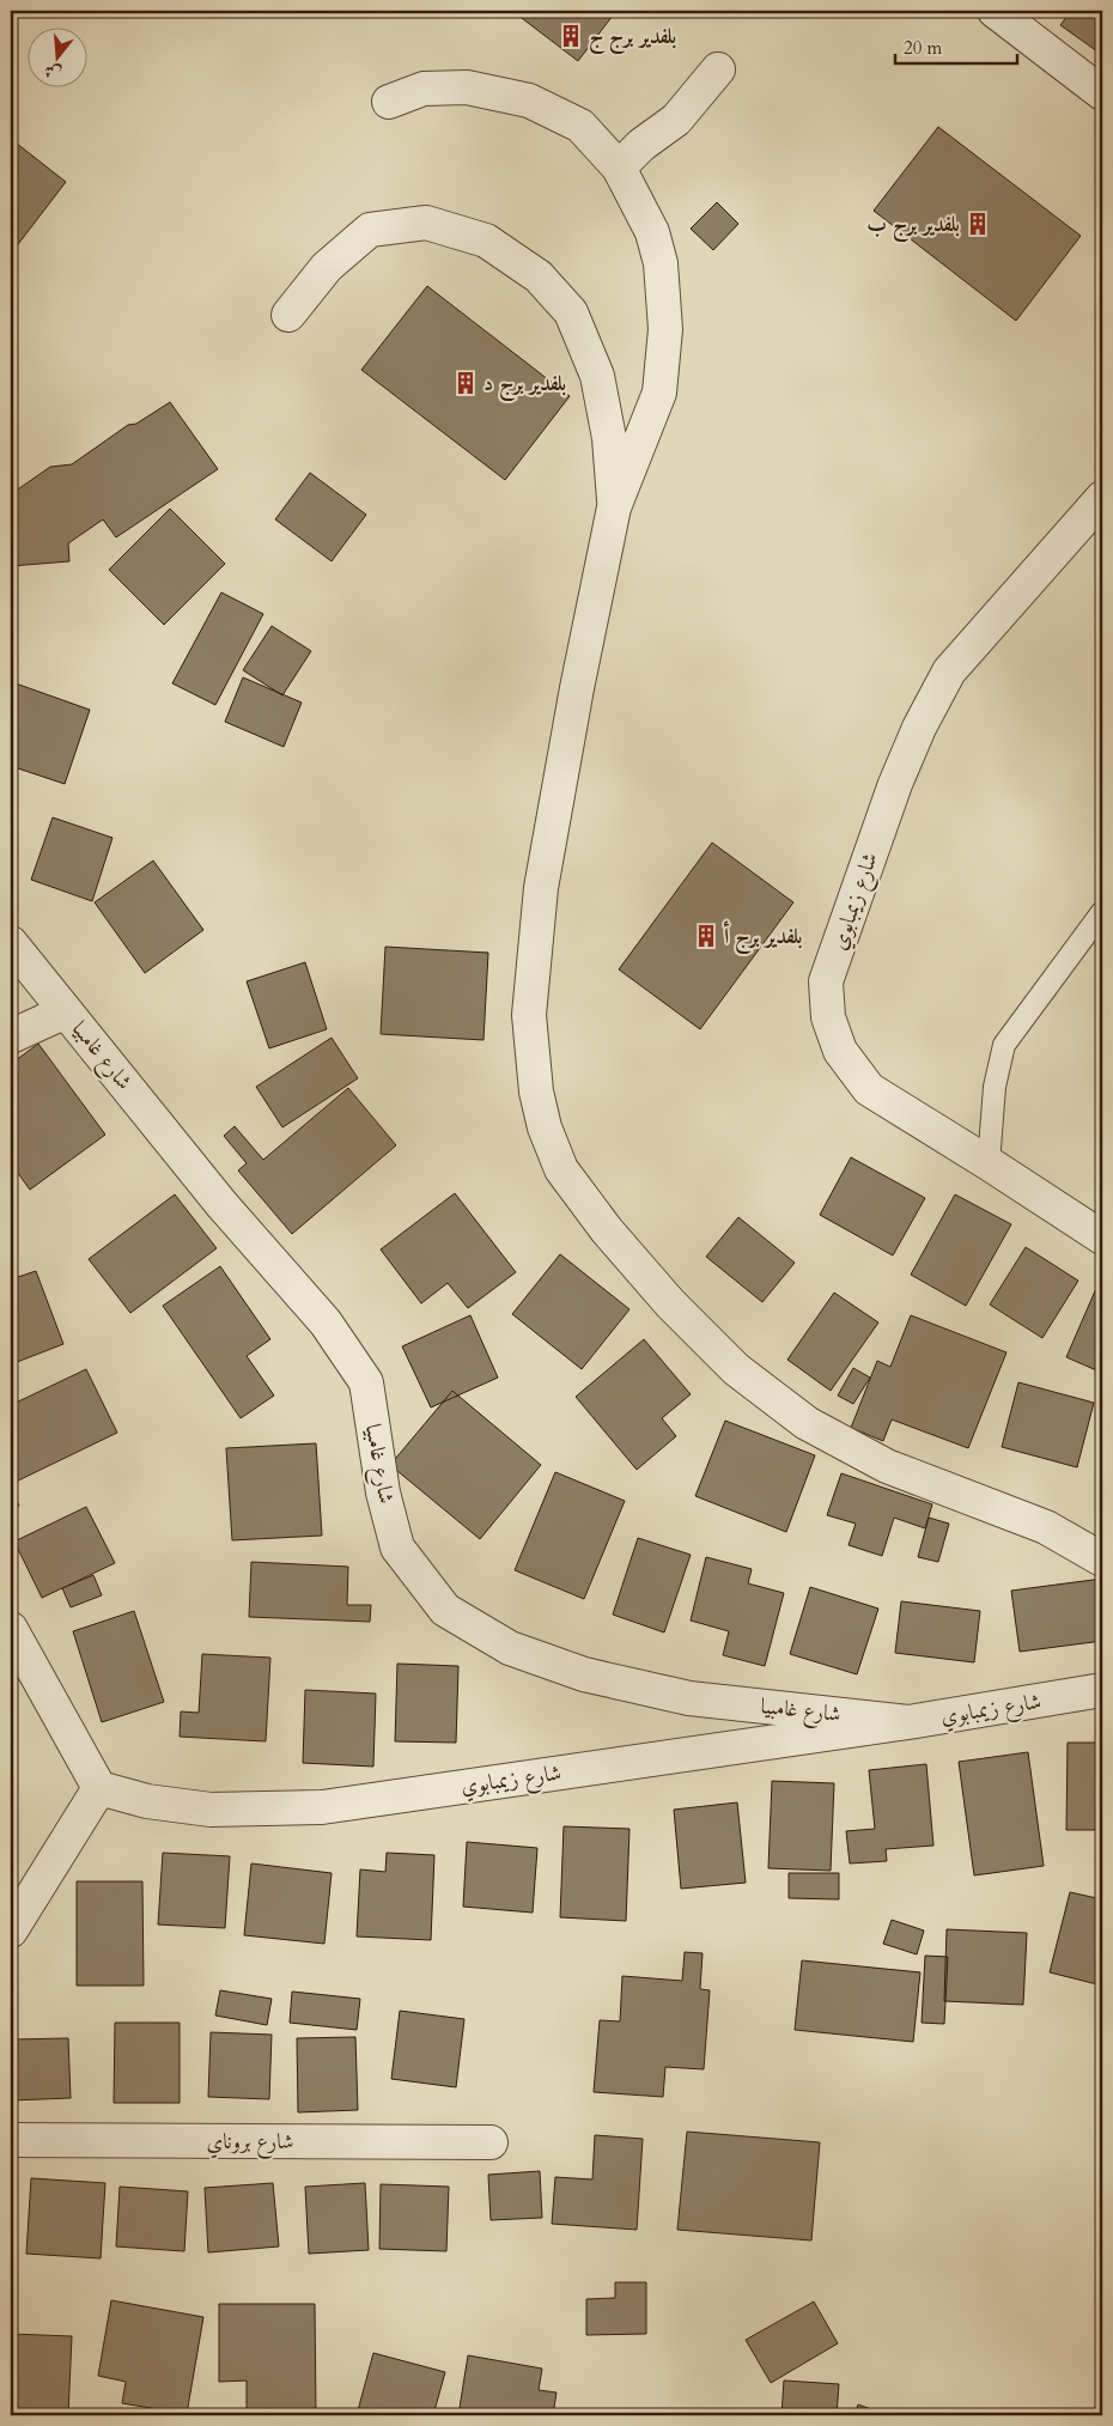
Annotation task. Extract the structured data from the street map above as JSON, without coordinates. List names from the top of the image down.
{
  "streets": {
    "street": ["شارع زيمبابوي", "شارع غامبيا", "شارع بروناي"]
  },
  "crossings": [
    ["شارع زيمبابوي", "شارع غامبيا"]
  ],
  "places": {
    "building": [
      "بلفدير برج ج",
      "بلفدير برج ب",
      "بلفدير برج د",
      "بلفدير برج أ"
    ]
  },
  "scale_bar": "20 m",
  "north": "bottom"
}
